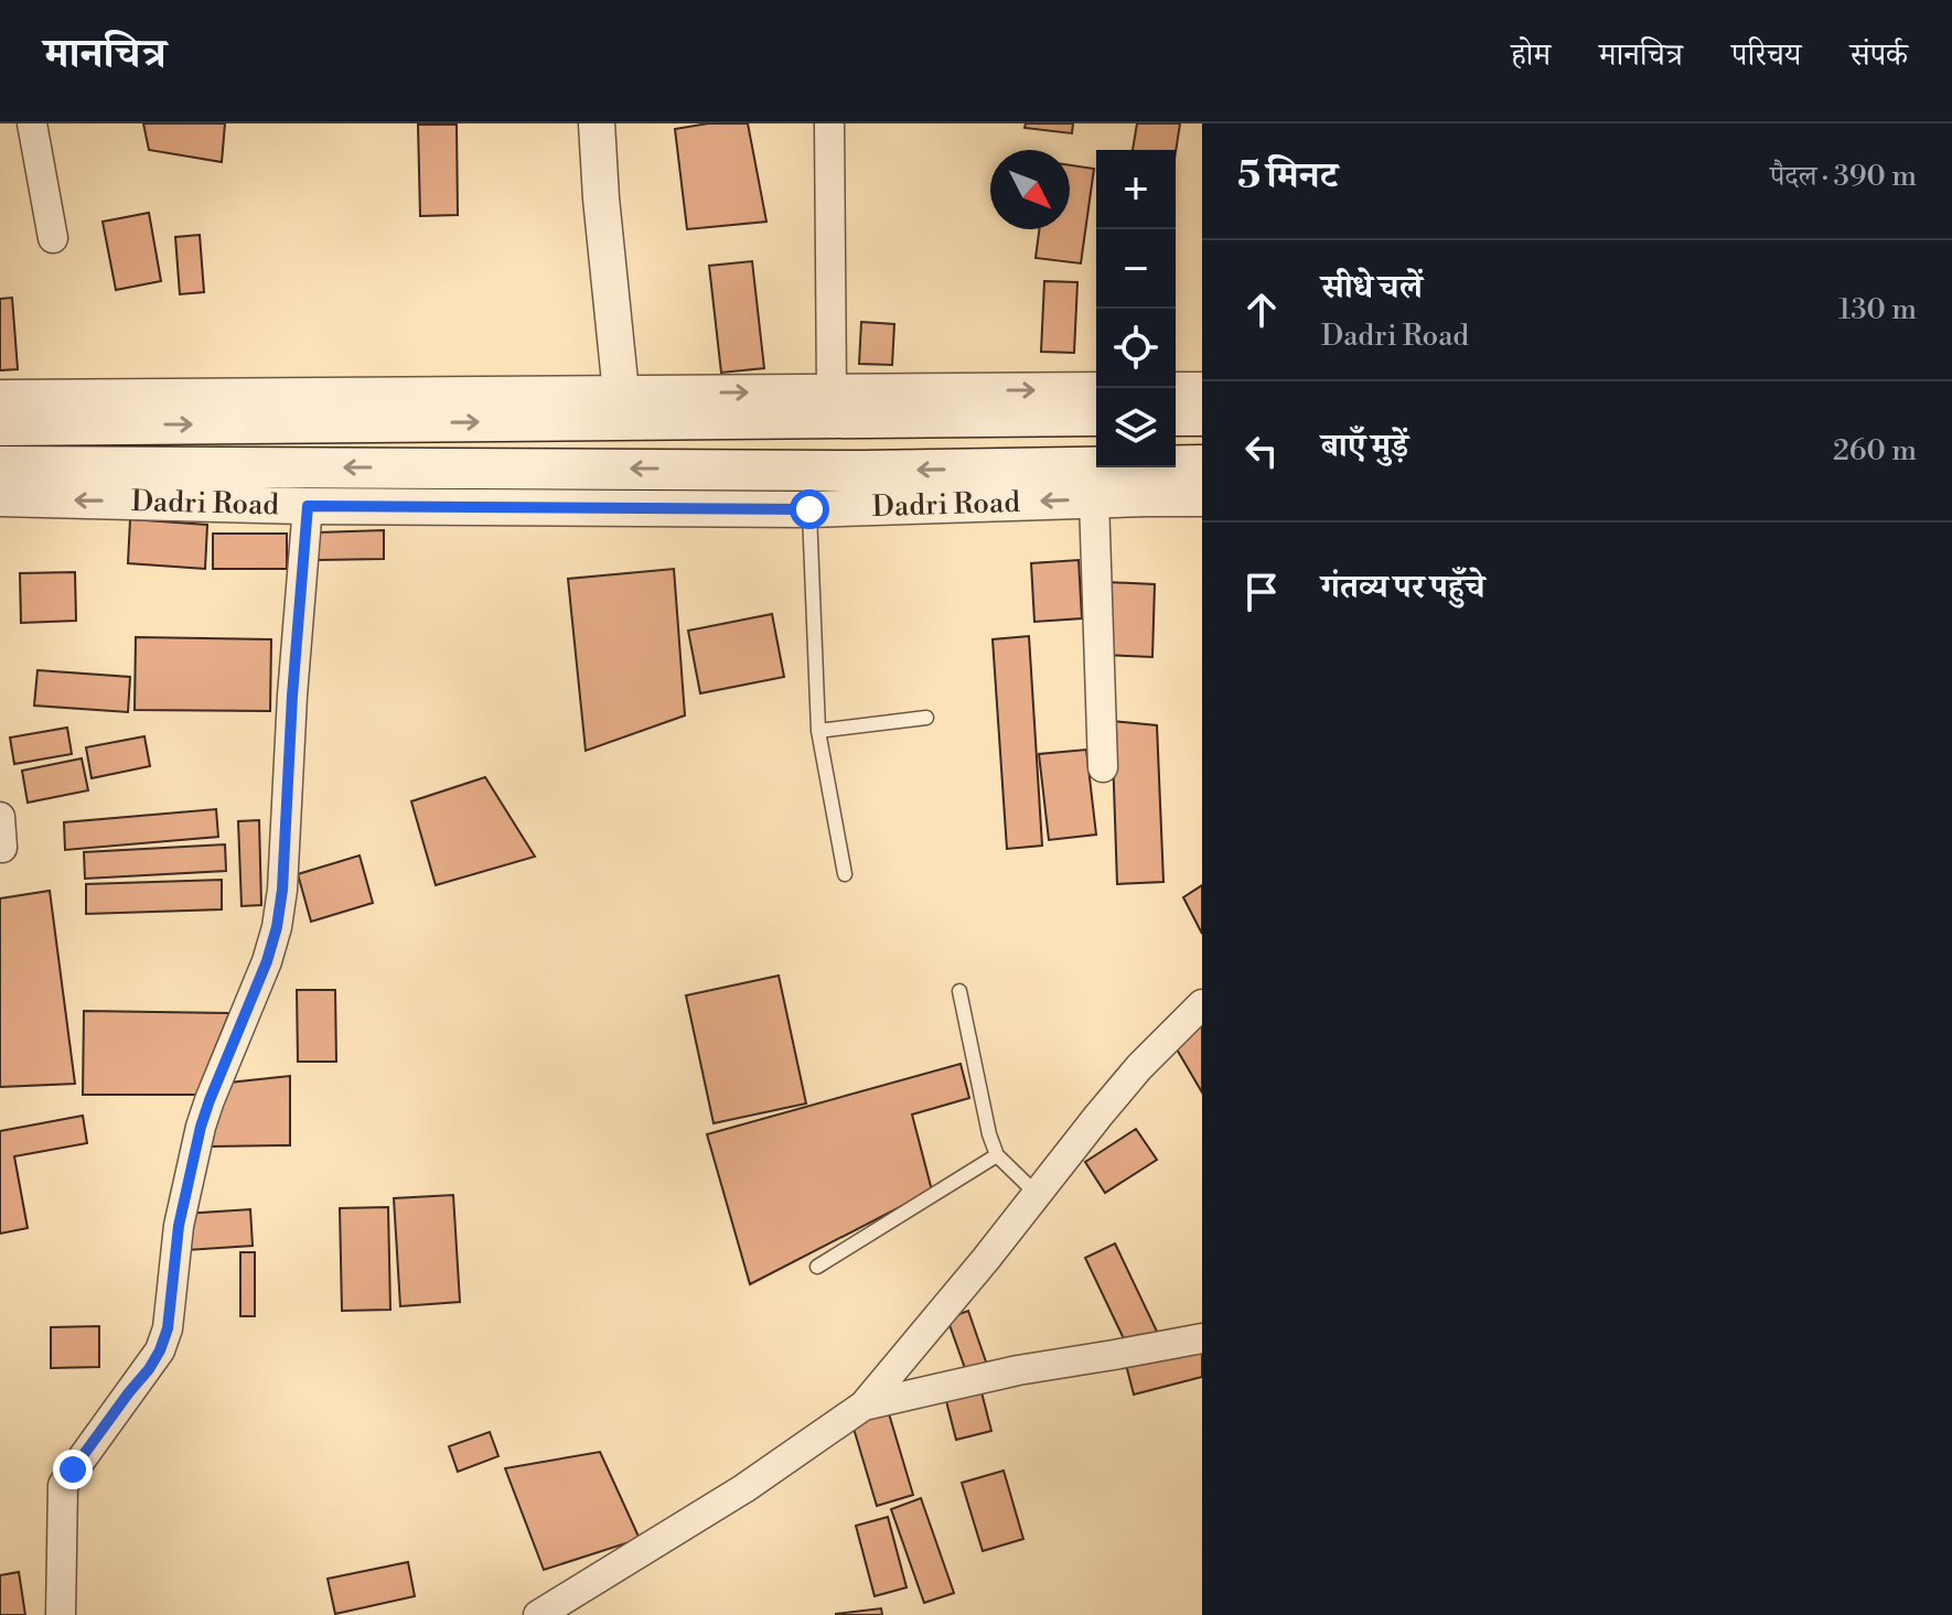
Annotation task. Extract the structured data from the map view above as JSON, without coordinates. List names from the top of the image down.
{
  "streets": {
    "street": ["Dadri Road"]
  },
  "north": "bottom right",
  "page": {
    "header": "मानचित्र",
    "nav": [
      "होम",
      "मानचित्र",
      "परिचय",
      "संपर्क"
    ],
    "heading": ["5 मिनट", "पैदल · 390 m"],
    "map_buttons": ["+", "−"],
    "list": [
      ["सीधे चलें", "Dadri Road", "130 m"],
      ["बाएँ मुड़ें", "260 m"],
      "गंतव्य पर पहुँचे"
    ]
  }
}
